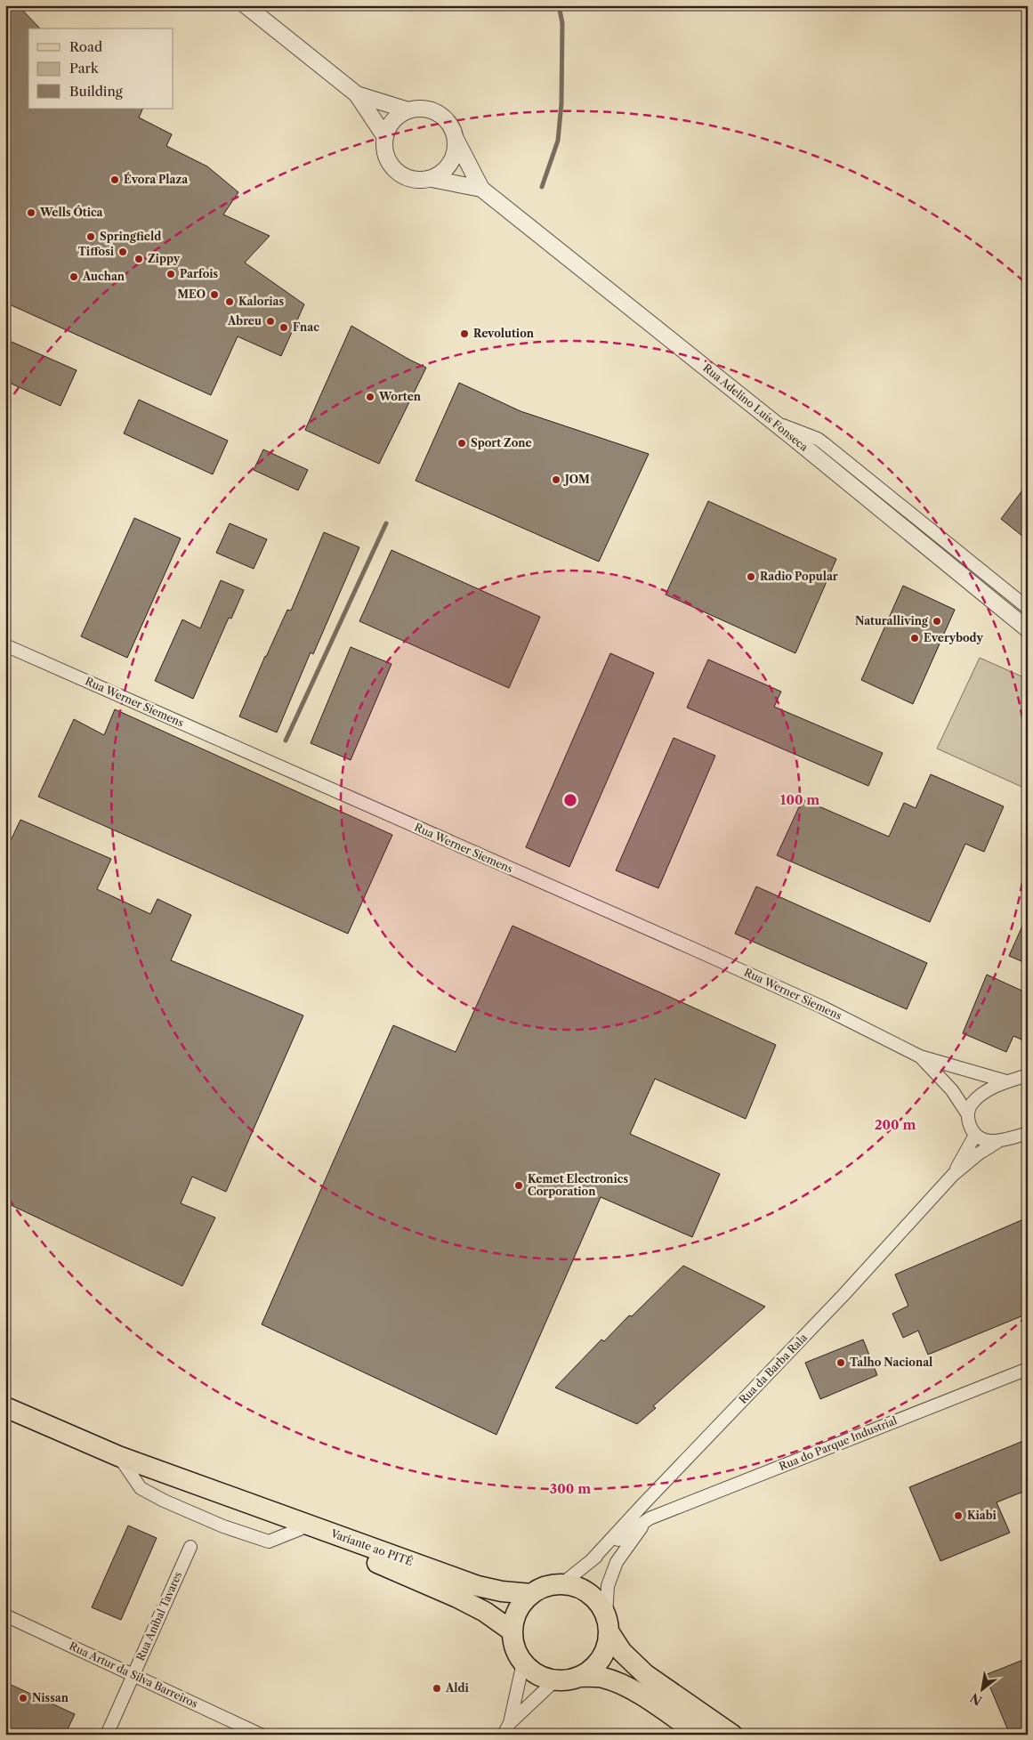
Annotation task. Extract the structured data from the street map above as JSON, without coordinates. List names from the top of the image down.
{
  "streets": {
    "main road": ["Variante ao PITÉ"],
    "street": [
      "Rua Adelino Luís Fonseca",
      "Rua Werner Siemens",
      "Rua da Barba Rala",
      "Rua do Parque Industrial",
      "Rua Aníbal Tavares",
      "Rua Artur da Silva Barreiros"
    ]
  },
  "crossings": [
    ["Rua Werner Siemens", "Rua da Barba Rala"],
    ["Rua da Barba Rala", "Rua do Parque Industrial"],
    ["Rua da Barba Rala", "Variante ao PITÉ"],
    ["Rua Aníbal Tavares", "Rua Artur da Silva Barreiros"]
  ],
  "places": [
    "Évora Plaza",
    "Wells Ótica",
    "Springfield",
    "Tiffosi",
    "Zippy",
    "Parfois",
    "Auchan",
    "MEO",
    "Kalorias",
    "Abreu",
    "Fnac",
    "Revolution",
    "Worten",
    "Sport Zone",
    "JOM",
    "Radio Popular",
    "Naturalliving",
    "Everybody",
    "Kemet Electronics Corporation",
    "Talho Nacional",
    "Kiabi",
    "Aldi",
    "Nissan"
  ],
  "legend": ["Road", "Park", "Building"],
  "north": "bottom left",
  "rings": ["100 m", "200 m", "300 m"]
}
